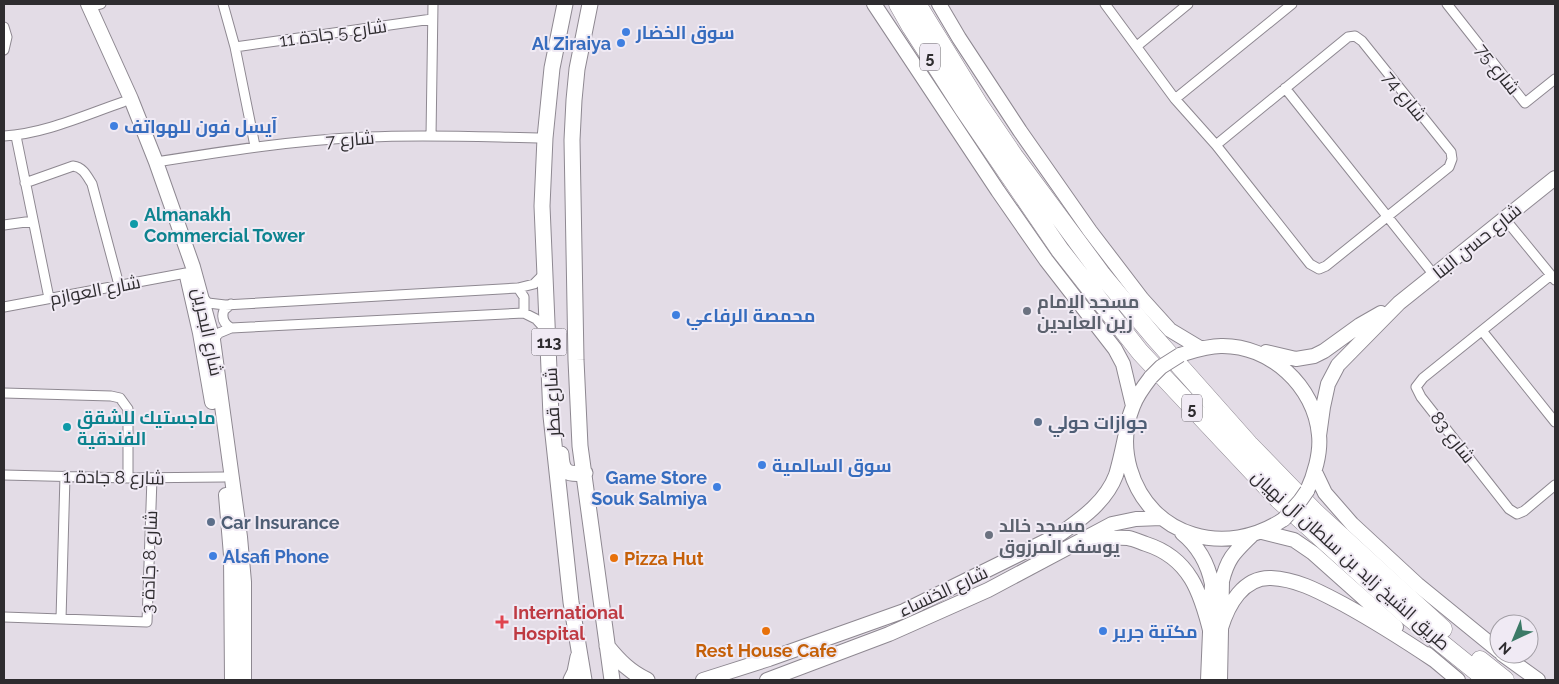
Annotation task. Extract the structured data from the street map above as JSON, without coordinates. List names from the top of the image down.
{
  "streets": {
    "highway": ["5", "طريق الشيخ زايد بن سلطان آل نهيان"],
    "main road": [
      "شارع حسن البنا",
      "شارع البحرين",
      "113",
      "شارع قطر",
      "شارع الخنساء"
    ],
    "street": [
      "شارع 5 جادة 11",
      "شارع 75",
      "شارع 74",
      "شارع 7",
      "شارع العوازم",
      "شارع 83",
      "شارع 8 جادة 1",
      "شارع 8 جادة 3"
    ]
  },
  "crossings": [
    ["شارع 7", "شارع البحرين"],
    ["شارع 7", "شارع قطر"],
    ["شارع حسن البنا", "شارع 83"],
    ["شارع العوازم", "شارع البحرين"],
    ["شارع البحرين", "شارع 8 جادة 1"],
    ["شارع 8 جادة 1", "شارع 8 جادة 3"]
  ],
  "places": {
    "other": [
      "سوق الخضار",
      "Al Ziraiya",
      "آيسل فون للهواتف",
      "Almanakh Commercial Tower",
      "مسجد الإمام زين العابدين",
      "محمصة الرفاعي",
      "جوازات حولي",
      "ماجستيك للشقق الفندقية",
      "سوق السالمية",
      "Game Store Souk Salmiya",
      "Car Insurance",
      "مسجد خالد يوسف المرزوق",
      "Alsafi Phone",
      "Pizza Hut",
      "Rest House Cafe",
      "مكتبة جرير"
    ],
    "health": ["International Hospital"]
  },
  "north": "bottom left"
}
